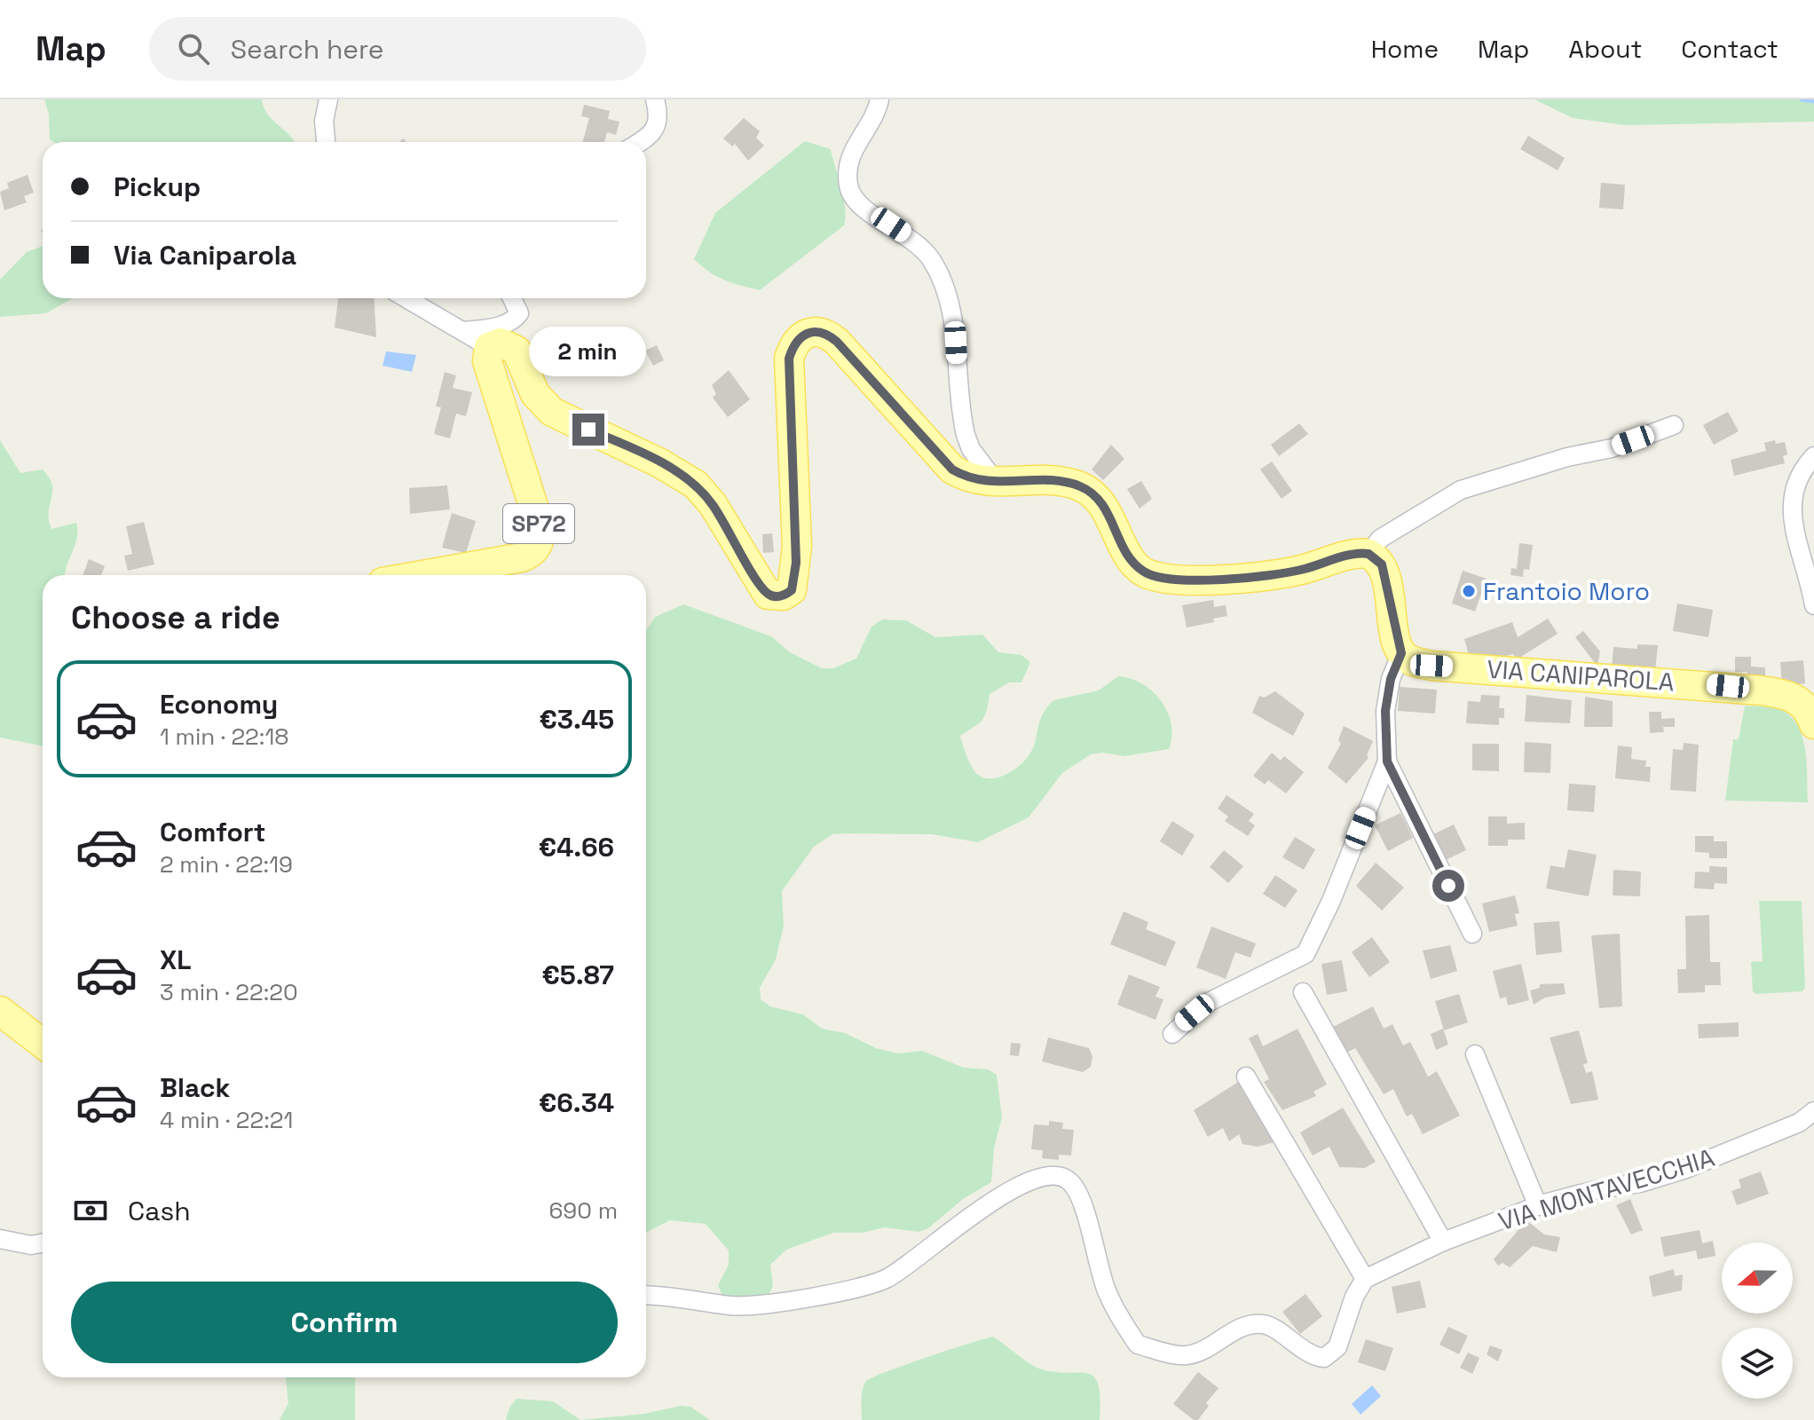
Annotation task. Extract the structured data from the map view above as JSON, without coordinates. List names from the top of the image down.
{
  "streets": {
    "main road": ["SP72", "VIA CANIPAROLA"],
    "street": ["VIA MONTAVECCHIA"]
  },
  "places": ["Frantoio Moro"],
  "north": "left",
  "page": {
    "header": "Map",
    "search": "Search here",
    "nav": [
      "Home",
      "Map",
      "About",
      "Contact"
    ],
    "banner": ["Pickup", "Via Caniparola"],
    "bubble": "2 min",
    "heading": "Choose a ride",
    "list": [
      {
        "name": "Economy",
        "note": "1 min · 22:18",
        "value": "€3.45"
      },
      {
        "name": "Comfort",
        "note": "2 min · 22:19",
        "value": "€4.66"
      },
      {
        "name": "XL",
        "note": "3 min · 22:20",
        "value": "€5.87"
      },
      {
        "name": "Black",
        "note": "4 min · 22:21",
        "value": "€6.34"
      }
    ],
    "pay": ["Cash", "690 m"],
    "buttons": "Confirm"
  }
}
